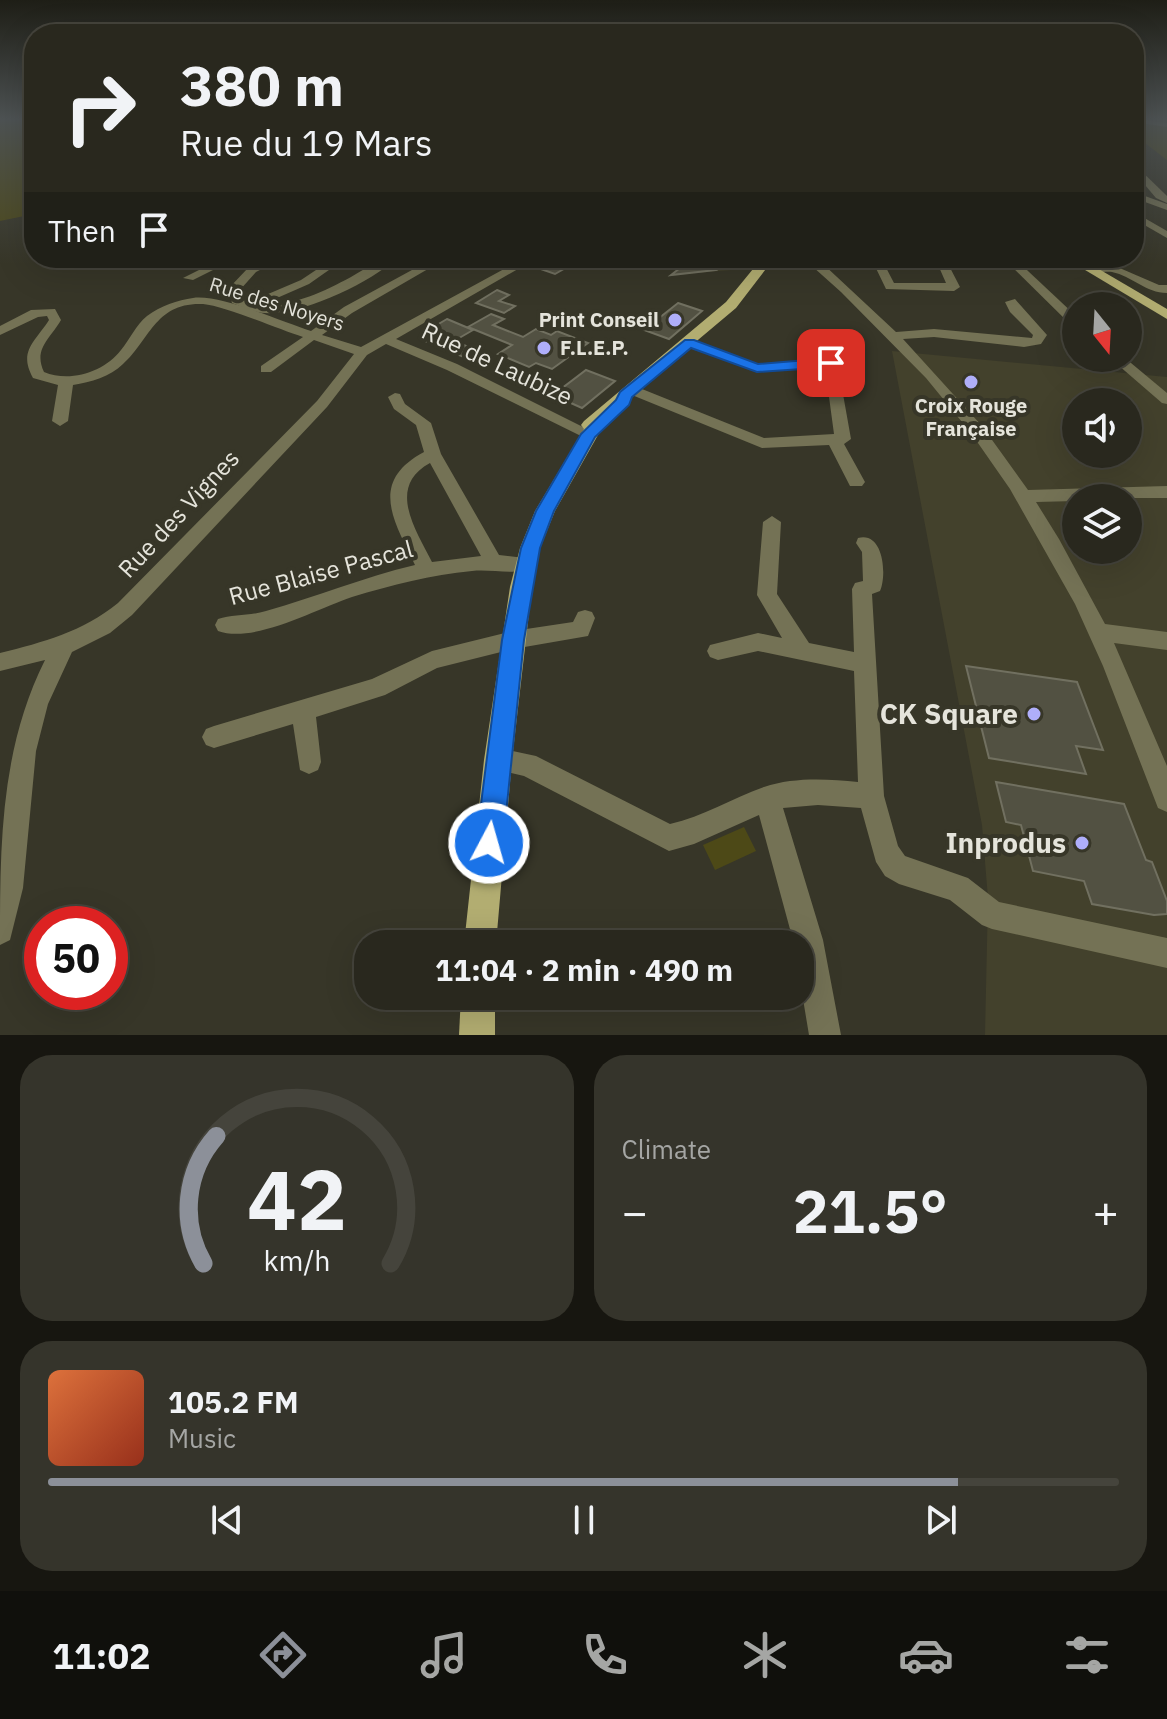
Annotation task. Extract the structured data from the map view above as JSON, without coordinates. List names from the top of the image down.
{
  "streets": {
    "street": [
      "Rue des Noyers",
      "Rue de Laubize",
      "Rue des Vignes",
      "Rue Blaise Pascal"
    ]
  },
  "crossings": [
    ["Rue des Noyers", "Rue des Vignes"]
  ],
  "places": [
    "Print Conseil",
    "F.L.E.P.",
    "Croix Rouge Française",
    "CK Square",
    "Inprodus"
  ],
  "north": "bottom",
  "page": {
    "turn": ["380 m", "Rue du 19 Mars"],
    "then": "Then",
    "limit": "50",
    "trip": "11:04 · 2 min · 490 m",
    "tile": "Climate",
    "heat": ["−", "21.5°", "+"],
    "song": ["105.2 FM", "Music"],
    "tabs": "11:02",
    "gauge": ["42", "km/h"]
  }
}
